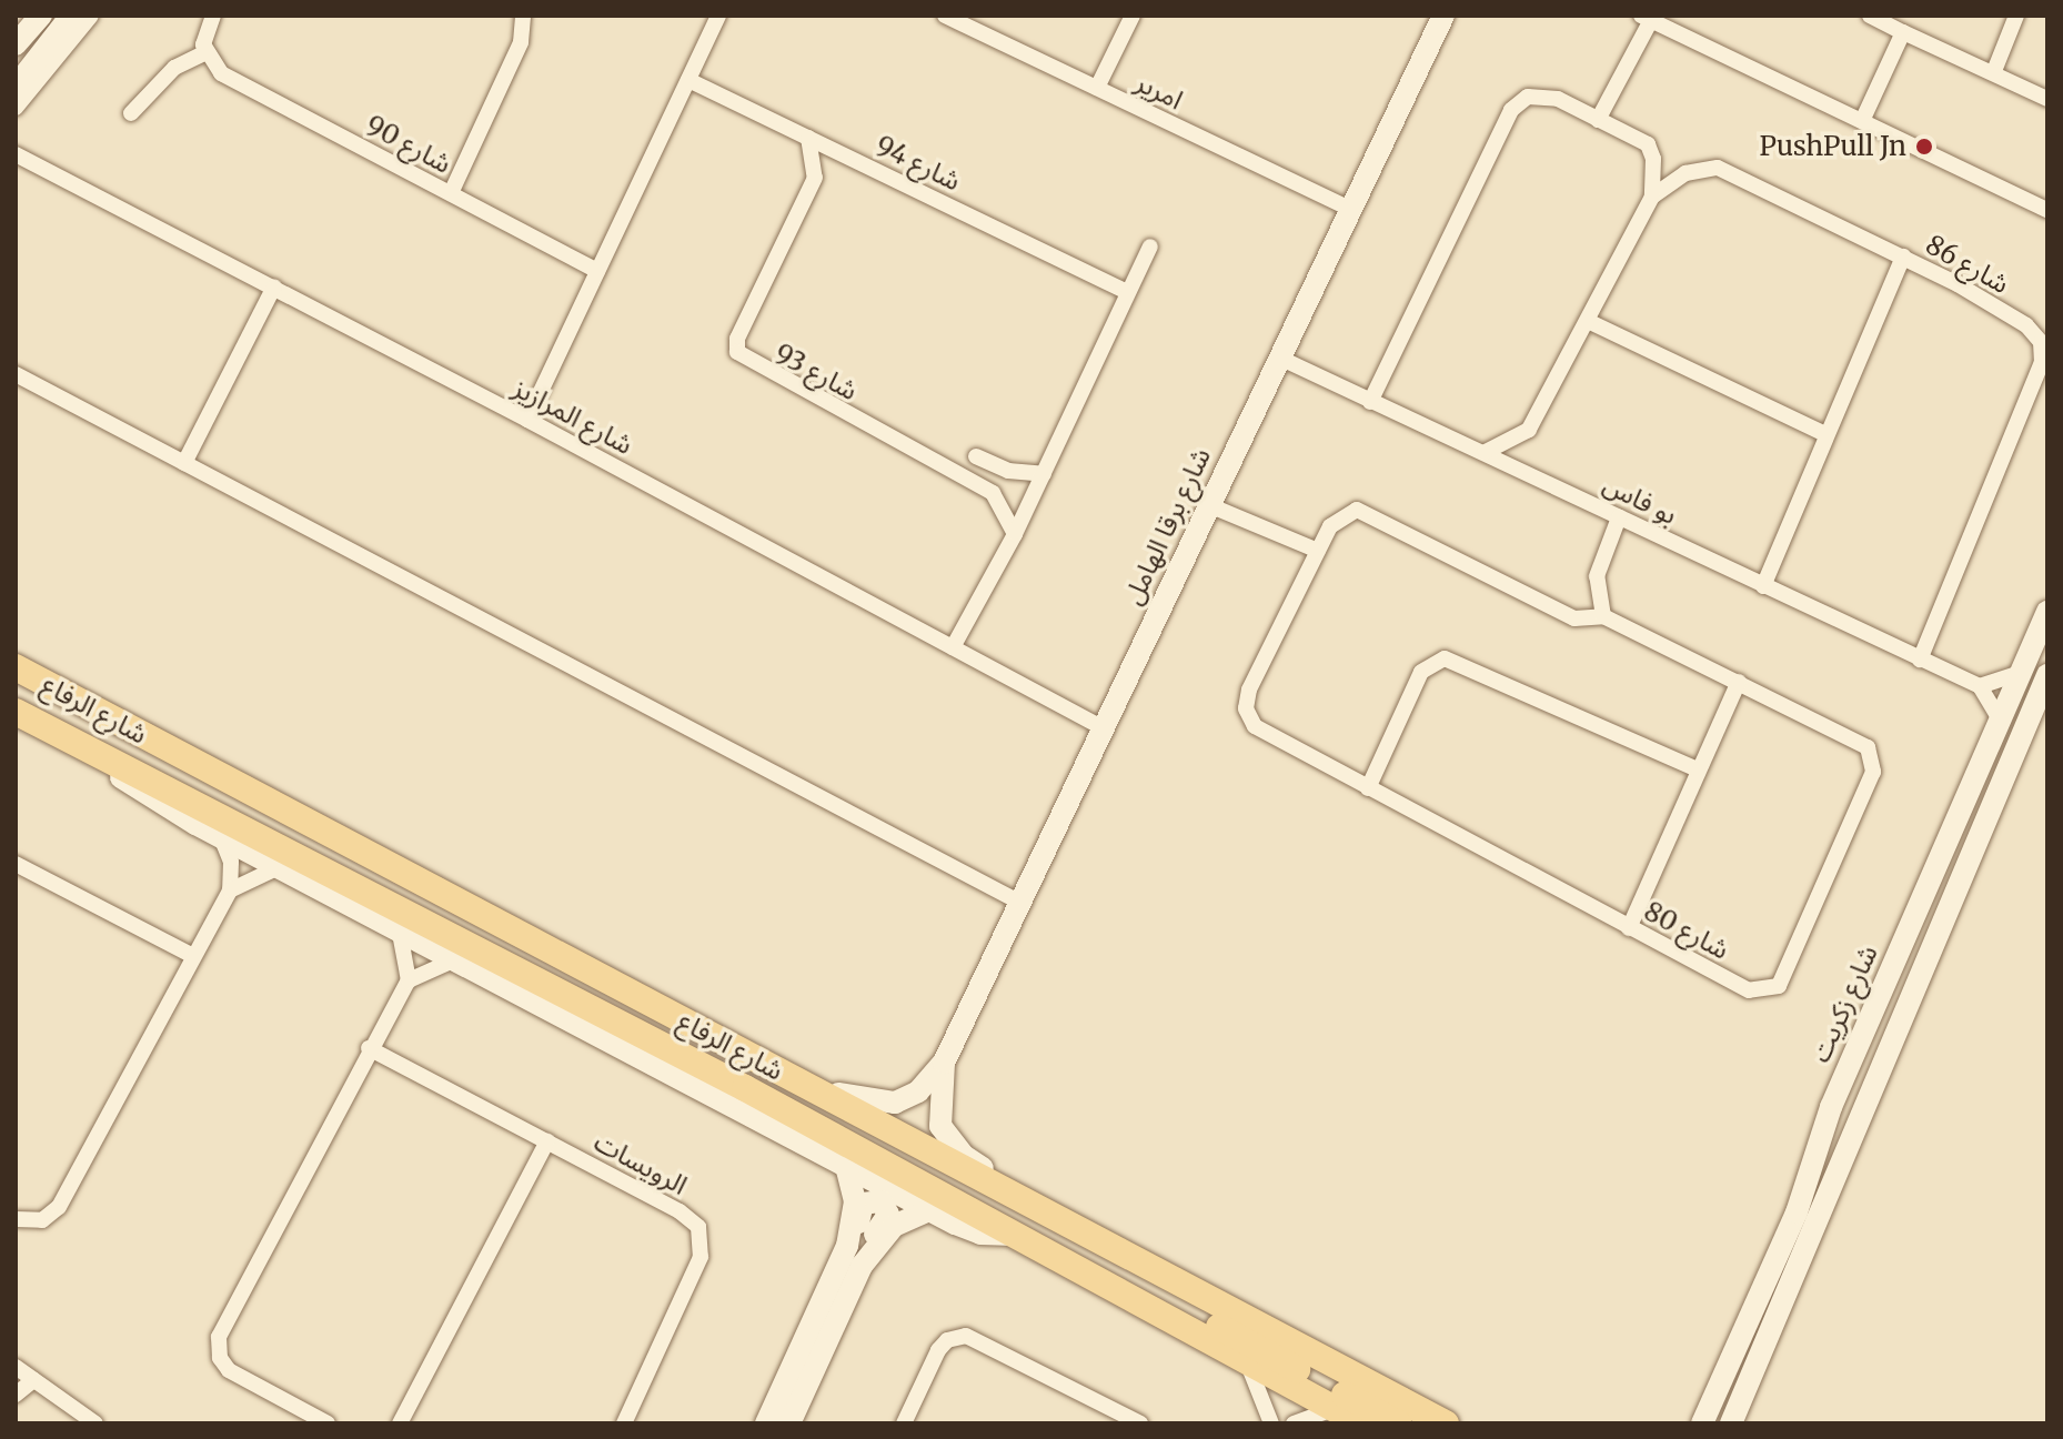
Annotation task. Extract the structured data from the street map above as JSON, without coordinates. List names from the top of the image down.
{
  "streets": {
    "main road": ["شارع الرفاع"],
    "street": [
      "امرير",
      "شارع 90",
      "شارع 94",
      "شارع 86",
      "شارع 93",
      "شارع المرازيز",
      "بو فاس",
      "شارع برقا الهامل",
      "شارع 80",
      "شارع زكريت",
      "الرويسات"
    ]
  },
  "crossings": [
    ["امرير", "شارع برقا الهامل"],
    ["شارع 94", "شارع 93"],
    ["شارع 86", "بو فاس"],
    ["شارع المرازيز", "شارع برقا الهامل"],
    ["بو فاس", "شارع برقا الهامل"],
    ["شارع برقا الهامل", "شارع الرفاع"]
  ],
  "places": ["PushPull Jn"]
}
